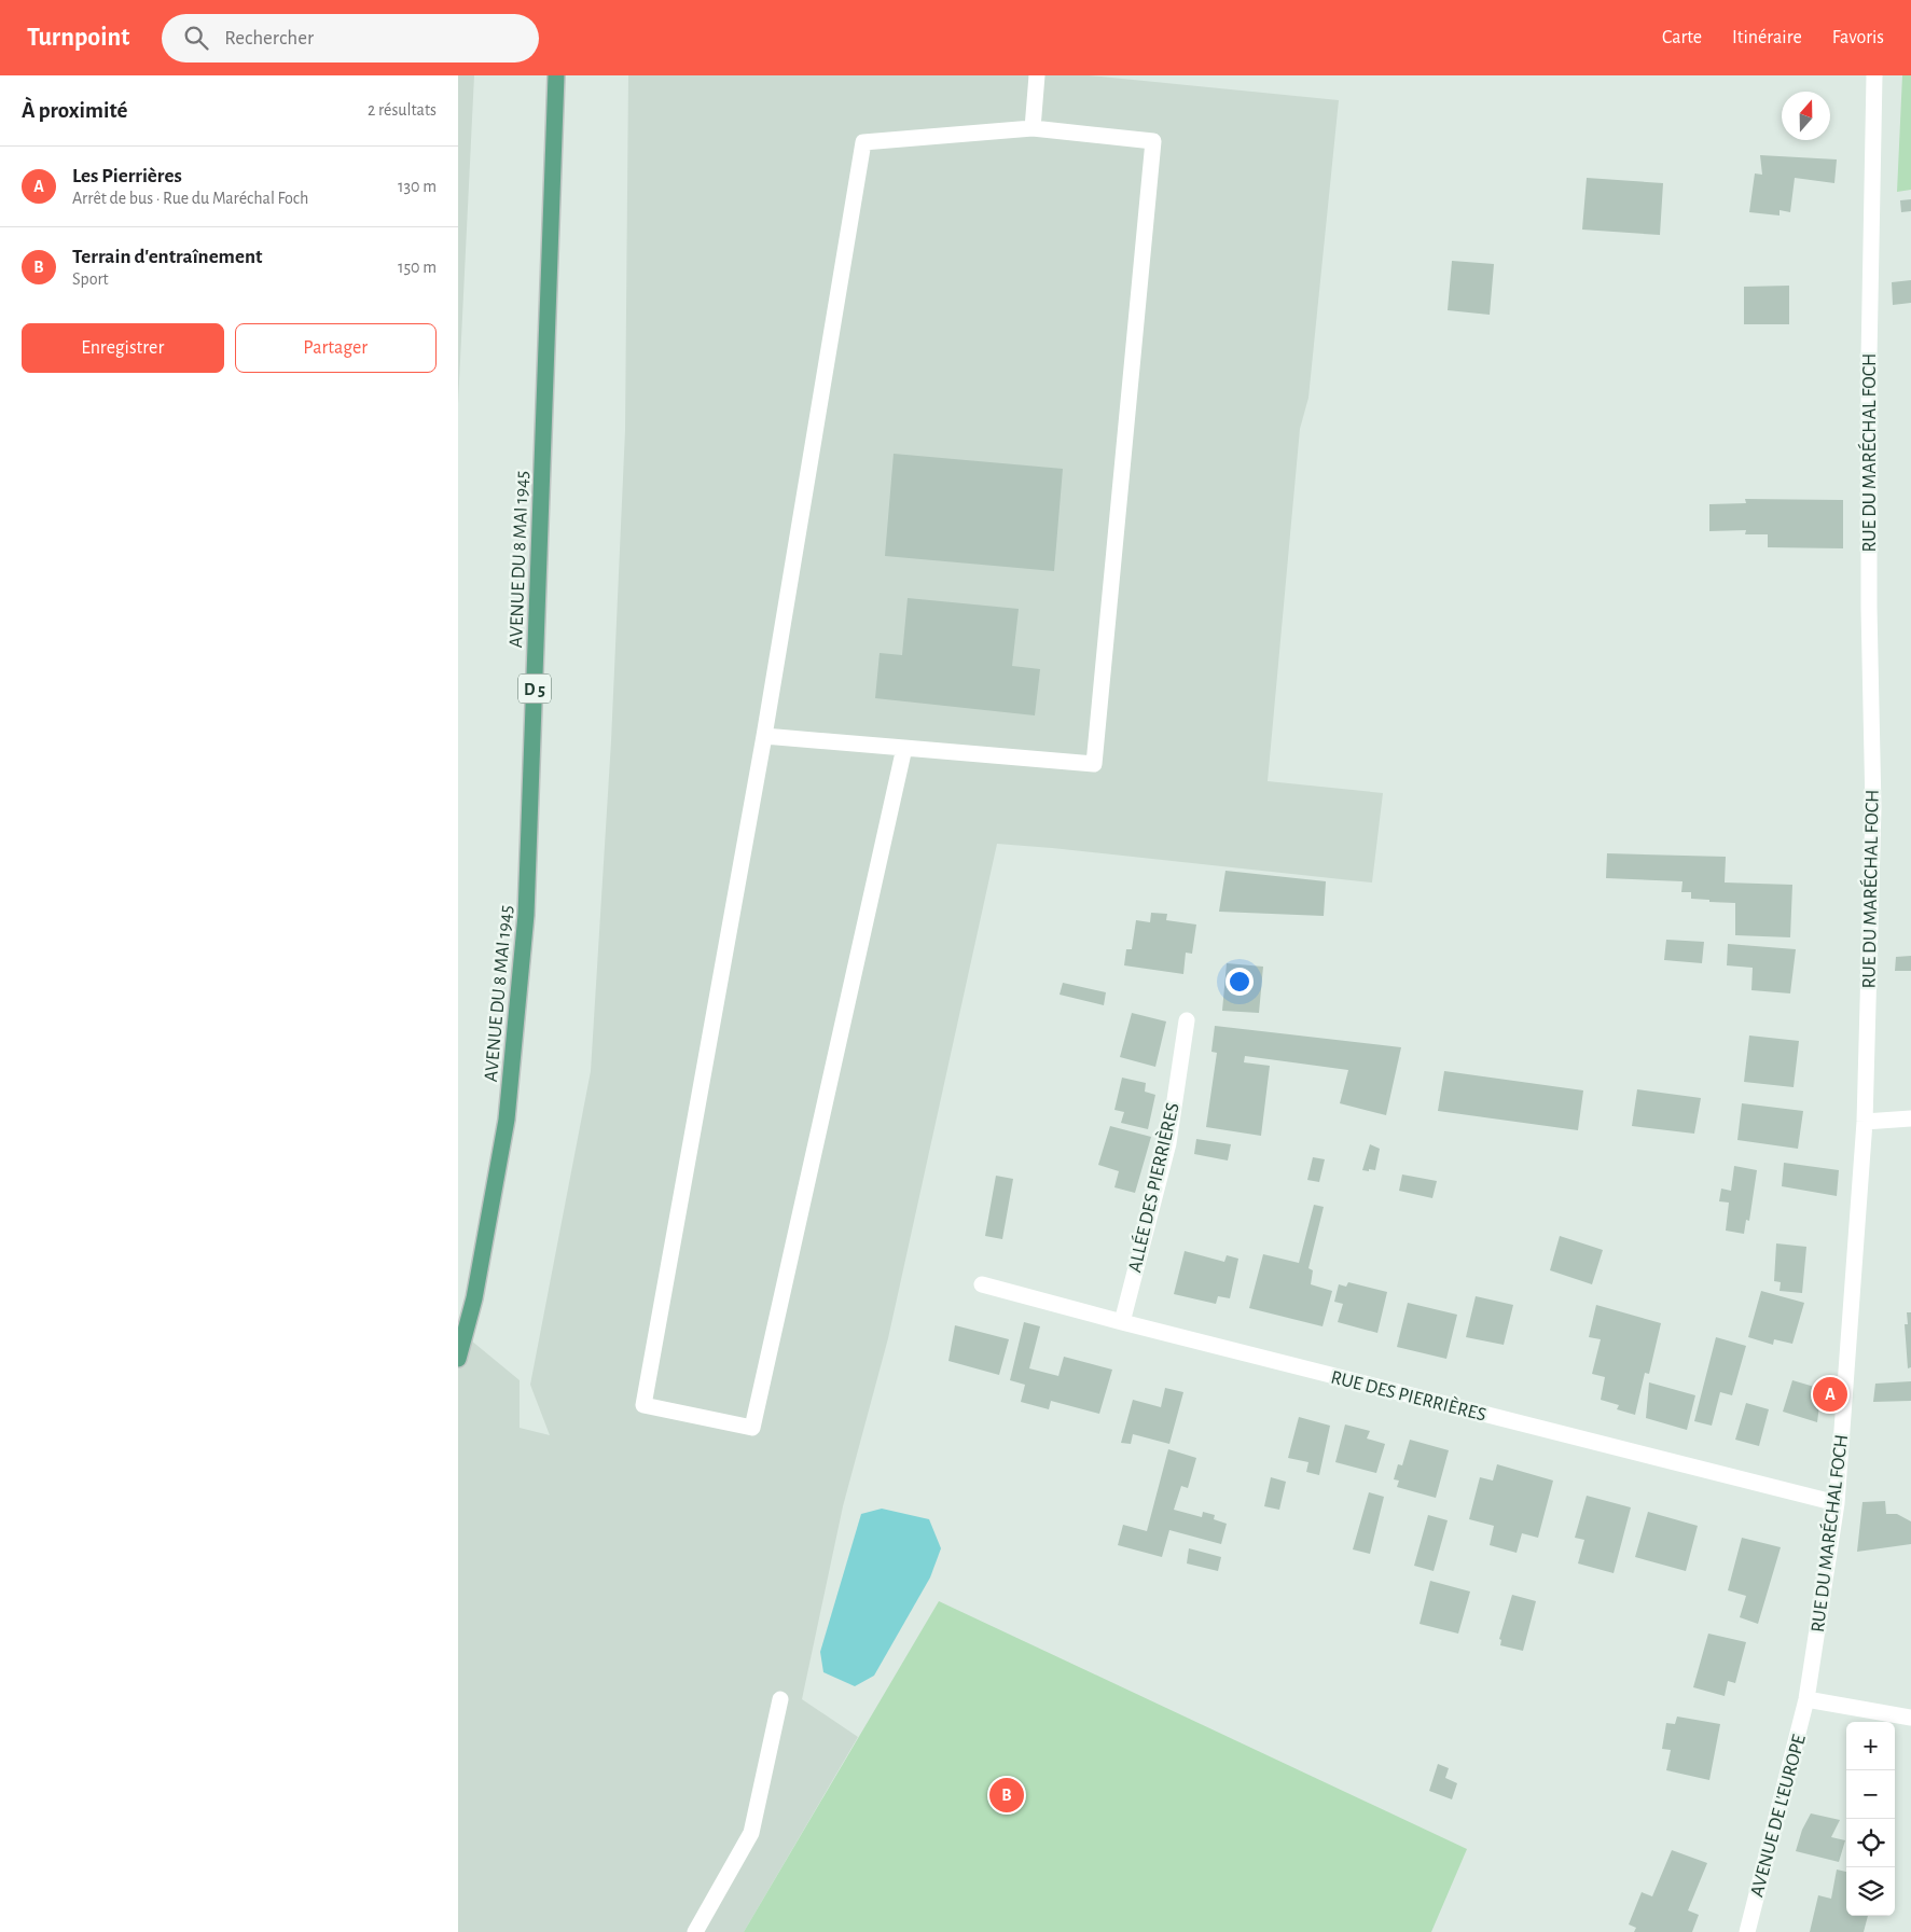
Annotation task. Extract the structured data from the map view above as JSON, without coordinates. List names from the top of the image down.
{
  "streets": {
    "main road": ["AVENUE DU 8 MAI 1945", "D 5"],
    "street": [
      "RUE DU MARÉCHAL FOCH",
      "ALLÉE DES PIERRIÈRES",
      "RUE DES PIERRIÈRES",
      "AVENUE DE L'EUROPE"
    ]
  },
  "crossings": [
    ["RUE DU MARÉCHAL FOCH", "RUE DES PIERRIÈRES"],
    ["RUE DU MARÉCHAL FOCH", "AVENUE DE L'EUROPE"],
    ["ALLÉE DES PIERRIÈRES", "RUE DES PIERRIÈRES"]
  ],
  "north": "top",
  "page": {
    "header": "Turnpoint",
    "search": "Rechercher",
    "nav": ["Carte", "Itinéraire", "Favoris"],
    "heading": ["À proximité", "2 résultats"],
    "list": [
      {
        "mark": "A",
        "name": "Les Pierrières",
        "note": "Arrêt de bus · Rue du Maréchal Foch",
        "value": "130 m"
      },
      {
        "mark": "B",
        "name": "Terrain d'entraînement",
        "note": "Sport",
        "value": "150 m"
      }
    ],
    "buttons": ["Enregistrer", "Partager"],
    "pins": ["A", "B"],
    "map_buttons": ["+", "−"]
  }
}
